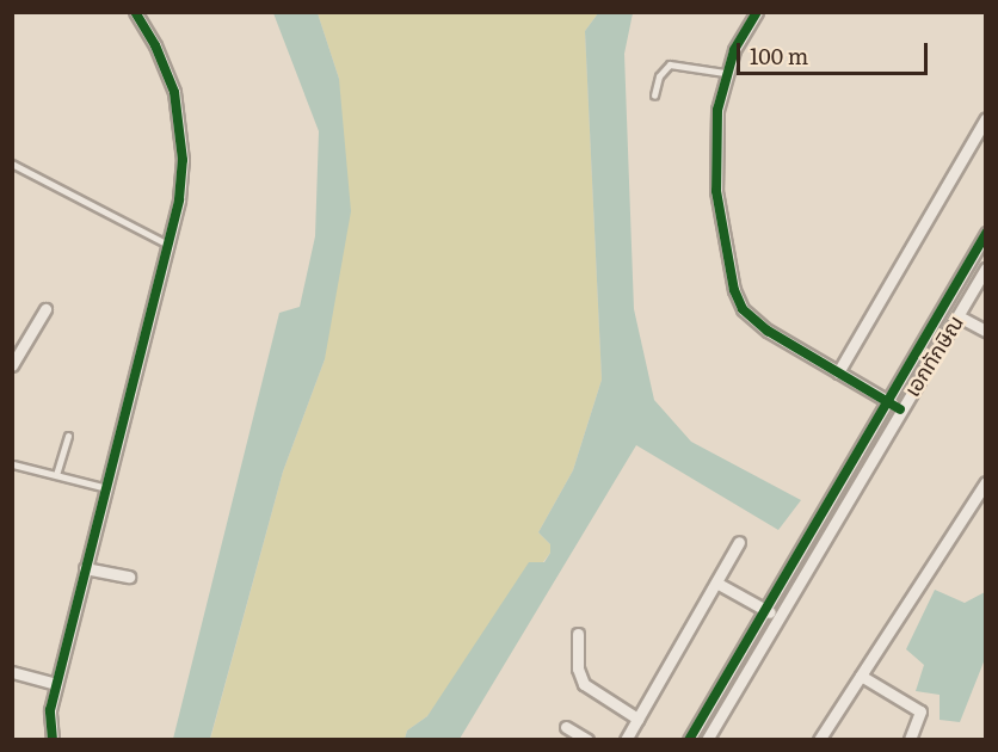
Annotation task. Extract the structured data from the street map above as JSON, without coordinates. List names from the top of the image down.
{
  "streets": {
    "street": ["เอกทักษิณ"]
  },
  "scale_bar": "100 m"
}
